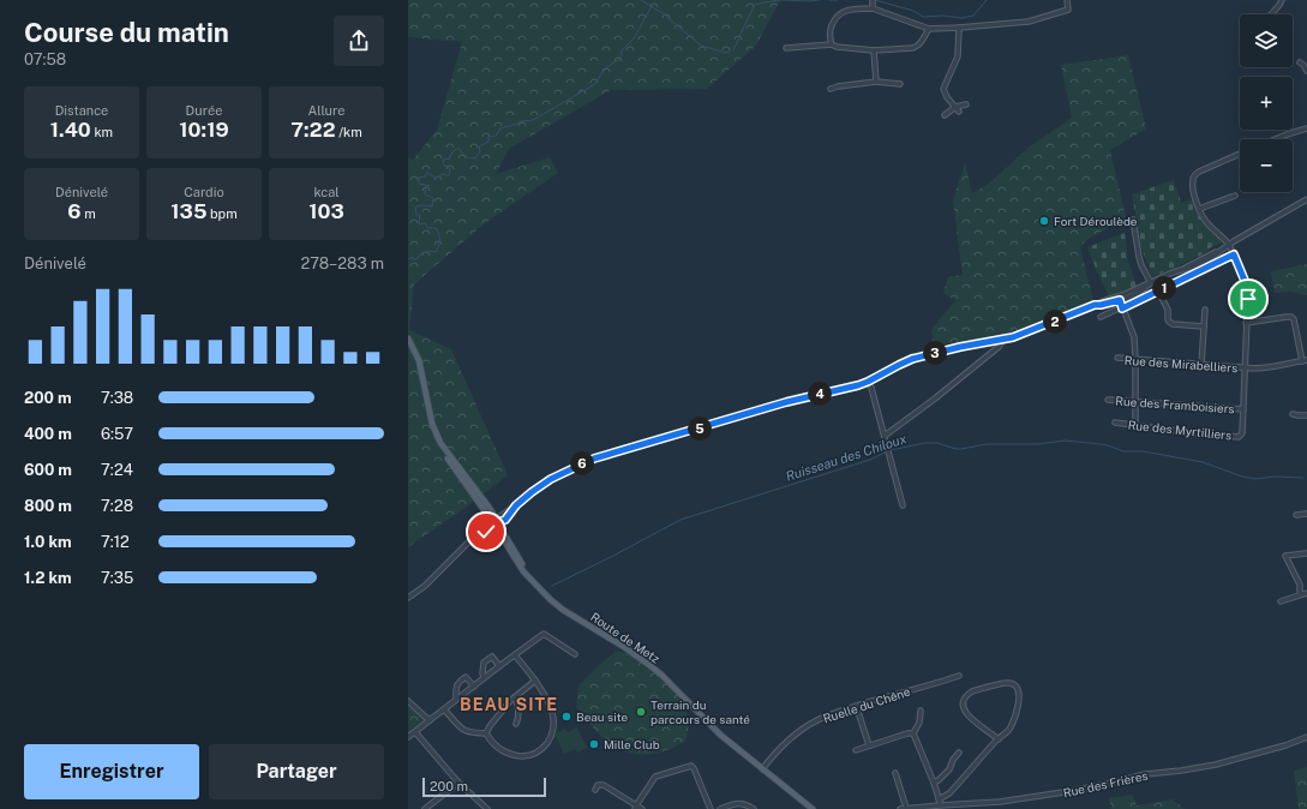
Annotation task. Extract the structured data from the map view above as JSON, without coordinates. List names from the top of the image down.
{
  "streets": {
    "main road": ["Route de Metz"],
    "street": [
      "Rue des Mirabelliers",
      "Rue des Framboisiers",
      "Rue des Myrtilliers",
      "Ruelle du Chêne",
      "Rue des Frières"
    ]
  },
  "crossings": [
    ["Rue des Framboisiers", "Rue des Myrtilliers"],
    ["Route de Metz", "Ruelle du Chêne"]
  ],
  "districts": ["BEAU SITE"],
  "water": ["Ruisseau des Chiloux"],
  "places": [
    "Fort Déroulède",
    "Terrain du parcours de santé",
    "Beau site",
    "Mille Club"
  ],
  "scale_bar": "200 m",
  "page": {
    "heading": ["Course du matin", "07:58"],
    "map_buttons": ["+", "−"],
    "stats": [
      ["Distance", "1.40 km"],
      ["Durée", "10:19"],
      ["Allure", "7:22 /km"],
      ["Dénivelé", "6 m"],
      ["Cardio", "135 bpm"],
      ["kcal", "103"]
    ],
    "chart": ["Dénivelé", "278–283 m"],
    "pins": [
      "1",
      "2",
      "3",
      "4",
      "5",
      "6"
    ],
    "list": [
      {
        "name": "200 m",
        "note": "7:38"
      },
      {
        "name": "400 m",
        "note": "6:57"
      },
      {
        "name": "600 m",
        "note": "7:24"
      },
      {
        "name": "800 m",
        "note": "7:28"
      },
      {
        "name": "1.0 km",
        "note": "7:12"
      },
      {
        "name": "1.2 km",
        "note": "7:35"
      }
    ],
    "buttons": ["Enregistrer", "Partager"],
    "scale": "200 m"
  }
}
